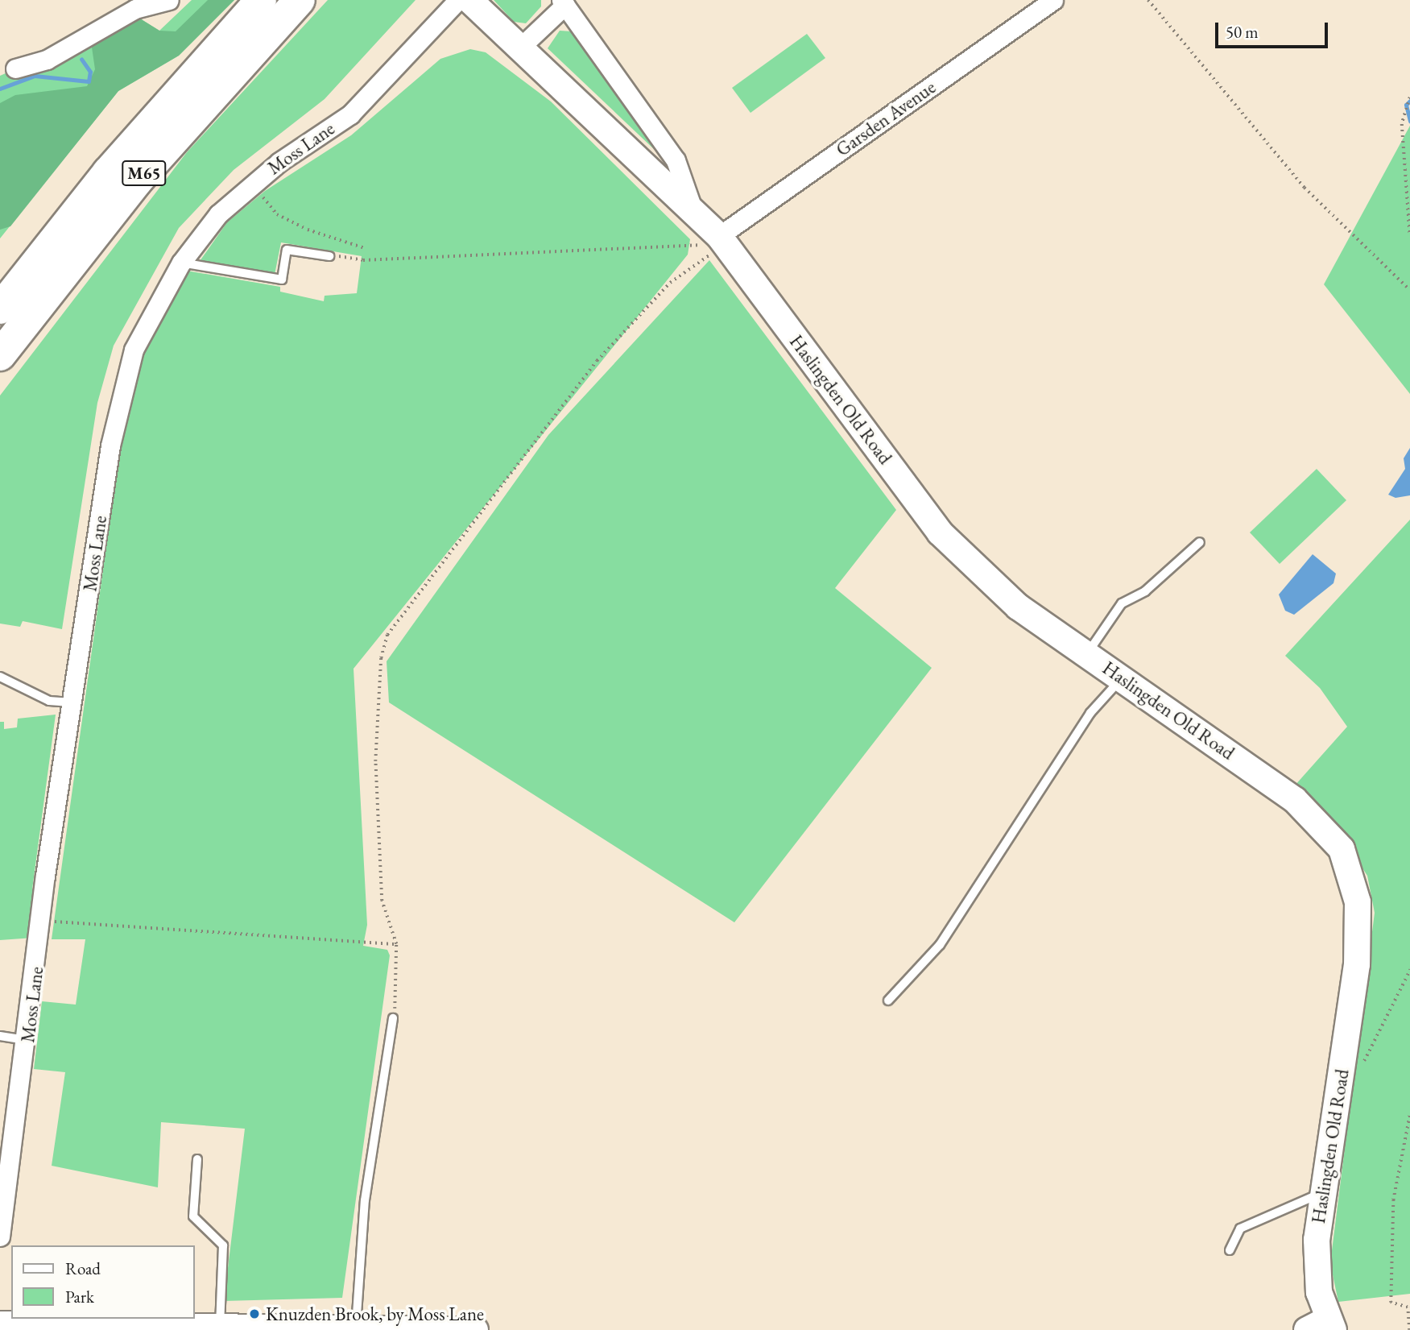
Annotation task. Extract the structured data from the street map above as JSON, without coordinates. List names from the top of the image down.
{
  "streets": {
    "highway": ["M65"],
    "main road": ["Haslingden Old Road"],
    "street": ["Garsden Avenue", "Moss Lane"]
  },
  "crossings": [
    ["Garsden Avenue", "Haslingden Old Road"]
  ],
  "places": ["Knuzden Brook, by Moss Lane"],
  "legend": ["Road", "Park"],
  "scale_bar": "50 m"
}
